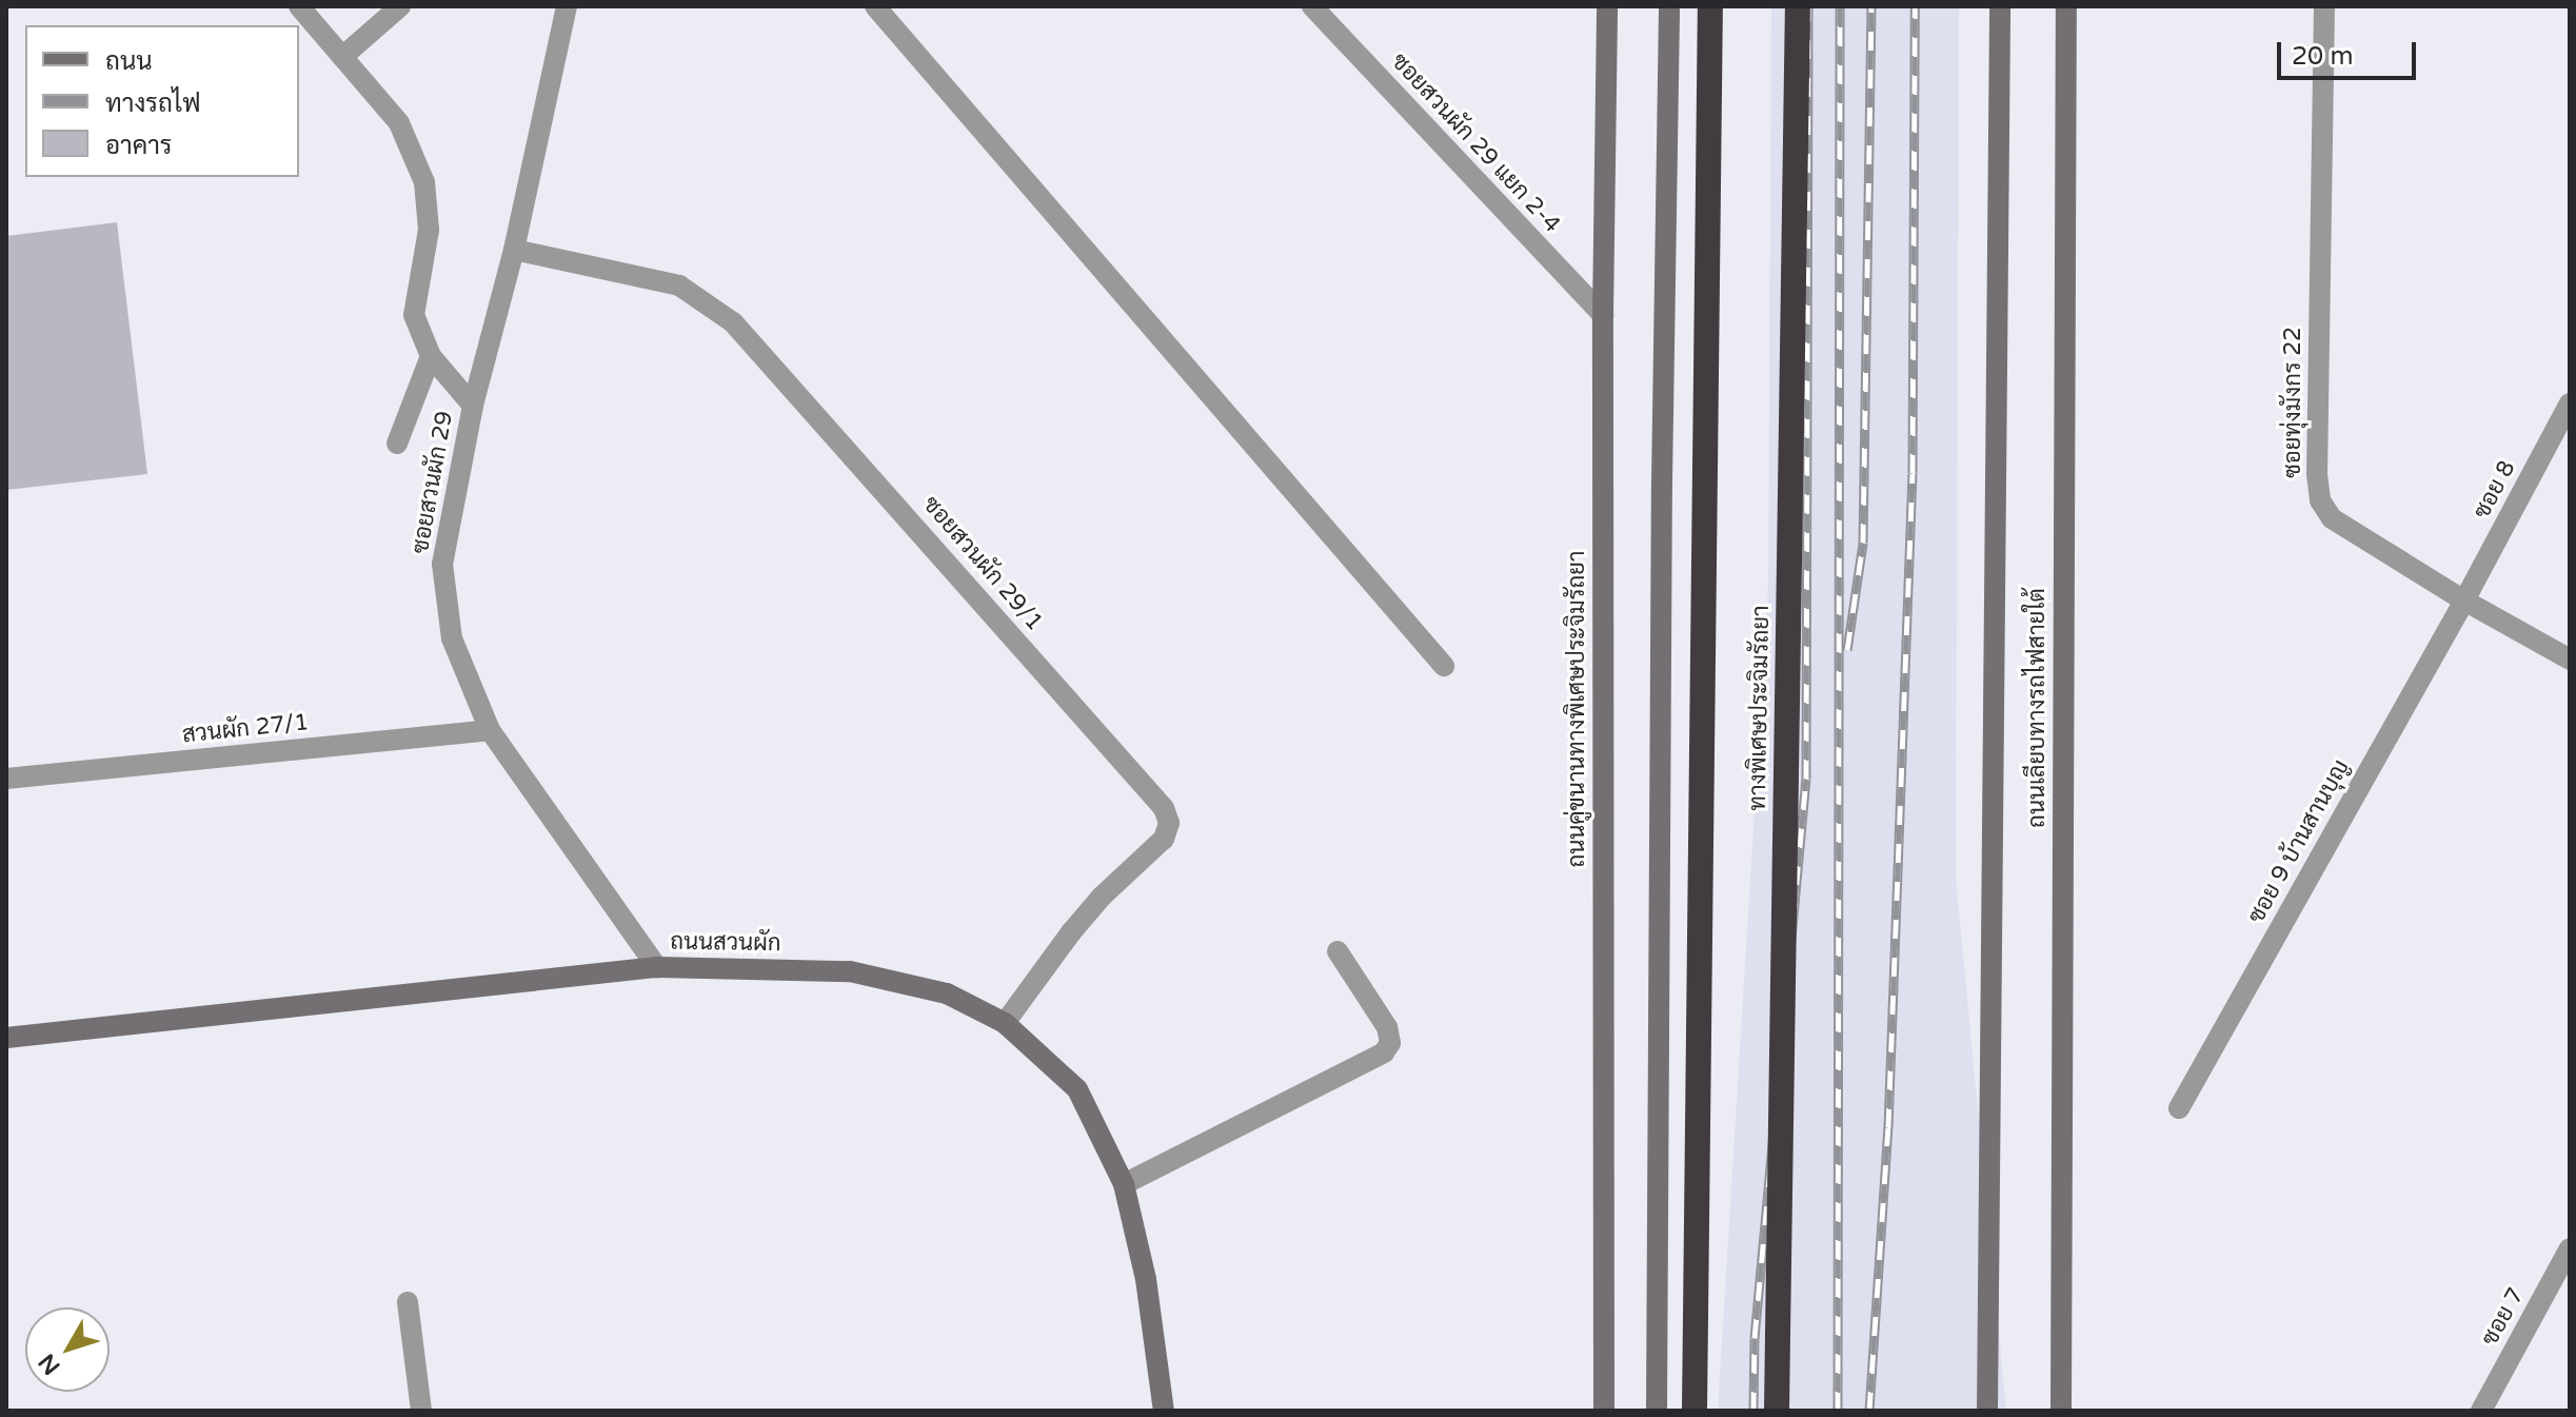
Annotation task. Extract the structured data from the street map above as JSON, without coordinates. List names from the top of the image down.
{
  "streets": {
    "highway": ["ทางพิเศษประจิมรัถยา"],
    "main road": ["ถนนเลียบทางรถไฟสายใต้", "ถนนคู่ขนานทางพิเศษประจิมรัถยา", "ถนนสวนผัก"],
    "street": [
      "ซอยสวนผัก 29 แยก 2-4",
      "ซอยทุ่งมังกร 22",
      "ซอยสวนผัก 29",
      "ซอย 8",
      "ซอยสวนผัก 29/1",
      "สวนผัก 27/1",
      "ซอย 9 บ้านสานบุญ",
      "ซอย 7"
    ]
  },
  "crossings": [
    ["ซอยสวนผัก 29 แยก 2-4", "ถนนคู่ขนานทางพิเศษประจิมรัถยา"],
    ["ซอยทุ่งมังกร 22", "ซอย 8"],
    ["ซอยทุ่งมังกร 22", "ซอย 9 บ้านสานบุญ"],
    ["ซอยสวนผัก 29", "ซอยสวนผัก 29/1"],
    ["ซอยสวนผัก 29", "สวนผัก 27/1"],
    ["ซอยสวนผัก 29", "ถนนสวนผัก"],
    ["ซอย 8", "ซอย 9 บ้านสานบุญ"],
    ["ซอยสวนผัก 29/1", "ถนนสวนผัก"]
  ],
  "legend": ["ถนน", "ทางรถไฟ", "อาคาร"],
  "scale_bar": "20 m",
  "north": "bottom left"
}
